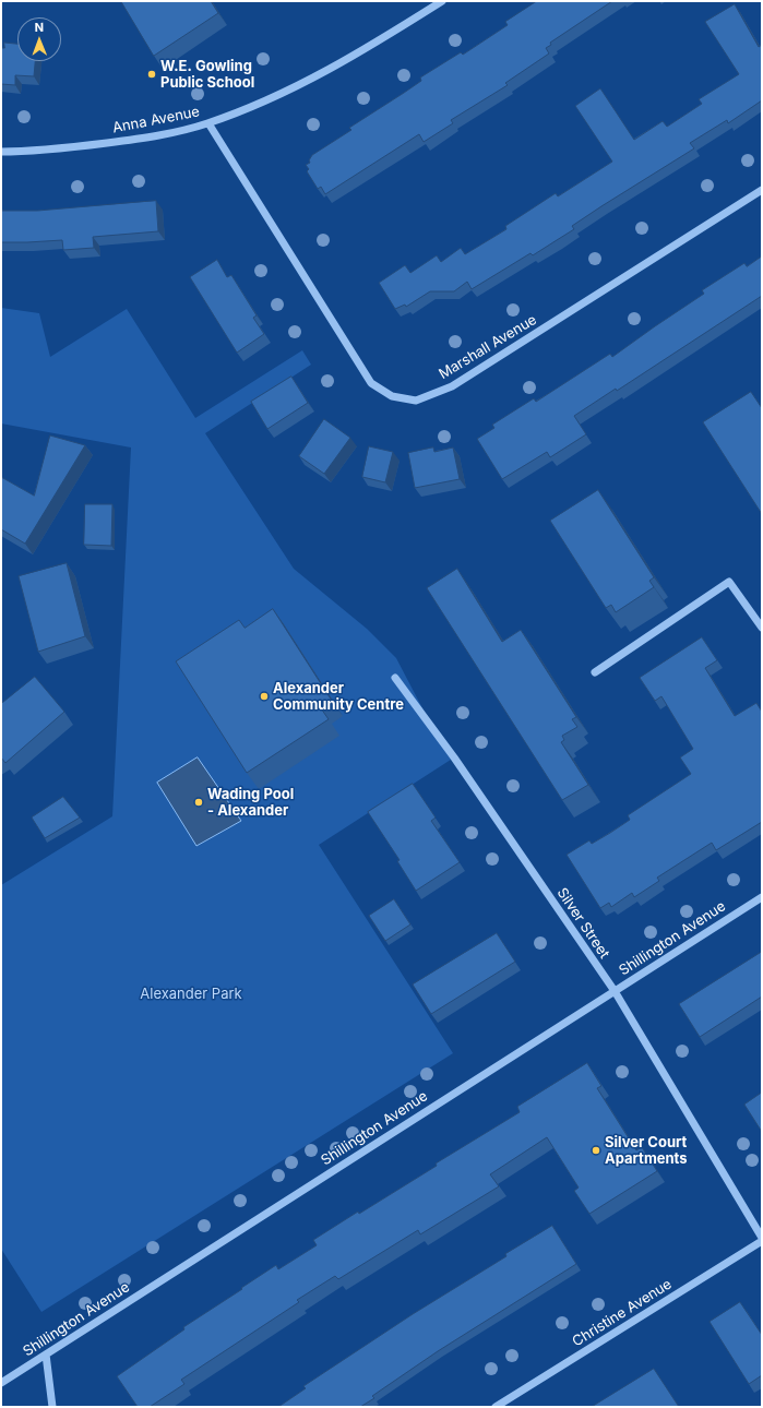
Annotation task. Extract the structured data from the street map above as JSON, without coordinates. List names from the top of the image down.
{
  "streets": {
    "street": [
      "Anna Avenue",
      "Marshall Avenue",
      "Silver Street",
      "Shillington Avenue",
      "Christine Avenue"
    ]
  },
  "crossings": [
    ["Anna Avenue", "Marshall Avenue"],
    ["Silver Street", "Shillington Avenue"]
  ],
  "parks": ["Alexander Park"],
  "places": [
    "W.E. Gowling Public School",
    "Alexander Community Centre",
    "Wading Pool - Alexander",
    "Silver Court Apartments"
  ],
  "north": "top"
}
